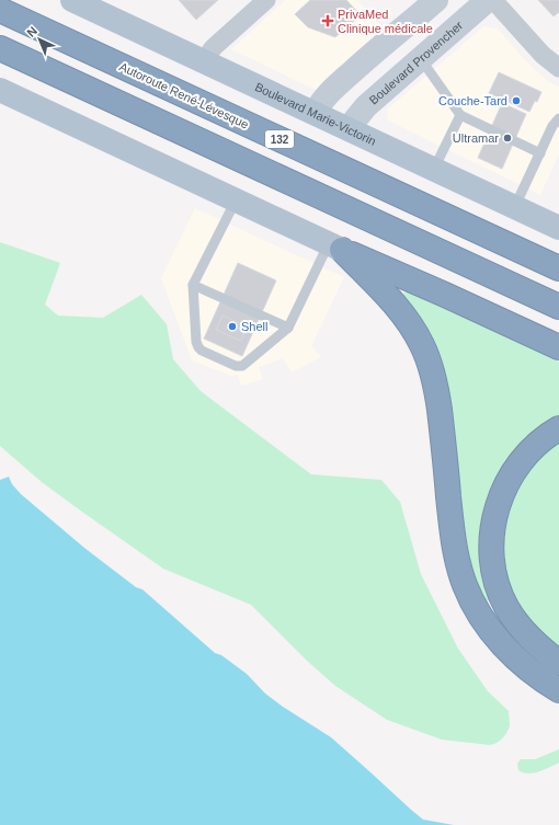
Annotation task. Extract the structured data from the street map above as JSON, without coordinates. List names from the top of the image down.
{
  "streets": {
    "highway": ["Autoroute René-Lévesque", "132"],
    "main road": ["Boulevard Marie-Victorin"],
    "street": ["Boulevard Provencher"]
  },
  "crossings": [
    ["Boulevard Provencher", "Boulevard Marie-Victorin"]
  ],
  "places": {
    "health": ["PrivaMed Clinique médicale"],
    "other": ["Couche-Tard", "Ultramar", "Shell"]
  },
  "north": "top left"
}
